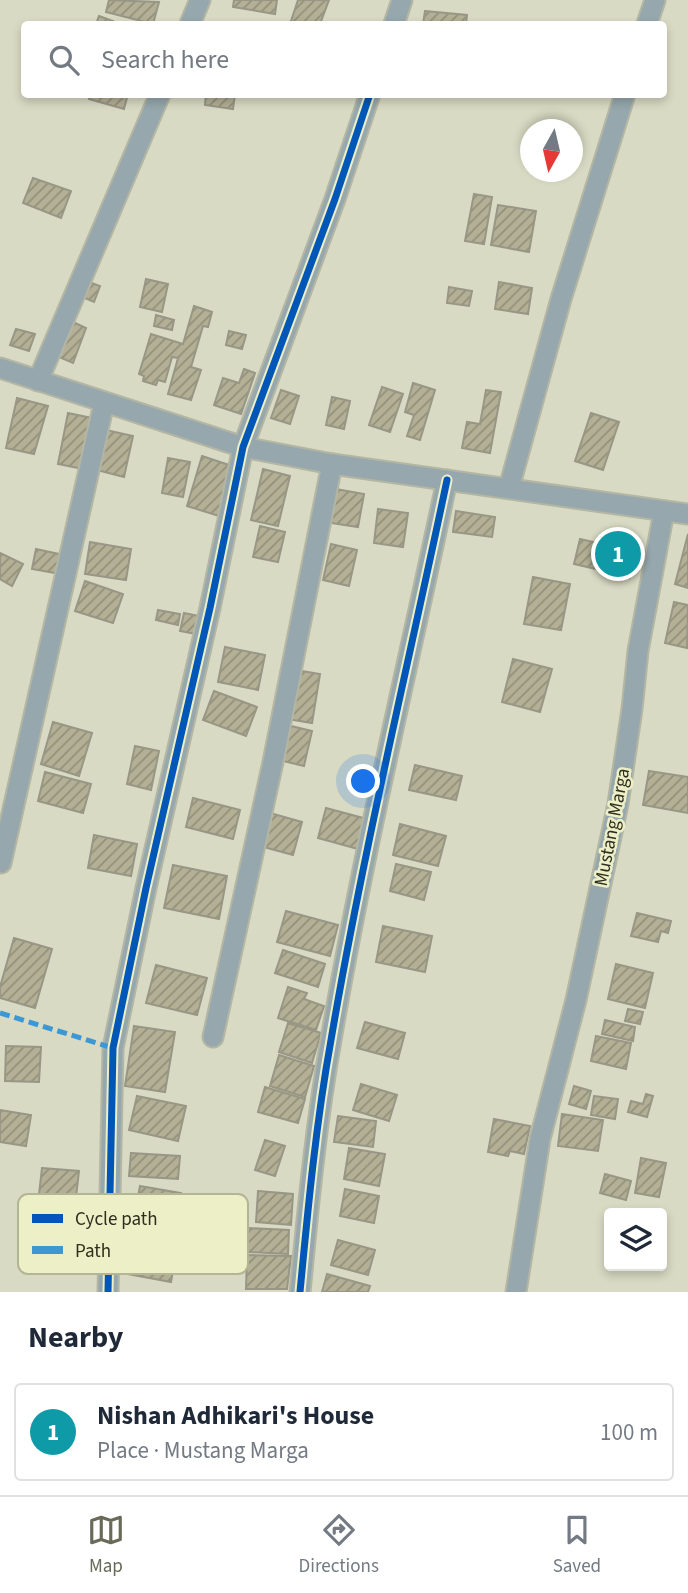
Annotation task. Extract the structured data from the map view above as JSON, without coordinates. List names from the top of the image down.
{
  "streets": {
    "street": ["Mustang Marga"]
  },
  "legend": ["Cycle path", "Path"],
  "north": "bottom",
  "page": {
    "search": "Search here",
    "pins": "1",
    "heading": "Nearby",
    "list": [
      {
        "mark": "1",
        "name": "Nishan Adhikari's House",
        "note": "Place · Mustang Marga",
        "value": "100 m"
      }
    ],
    "nav": ["Map", "Directions", "Saved"]
  }
}
